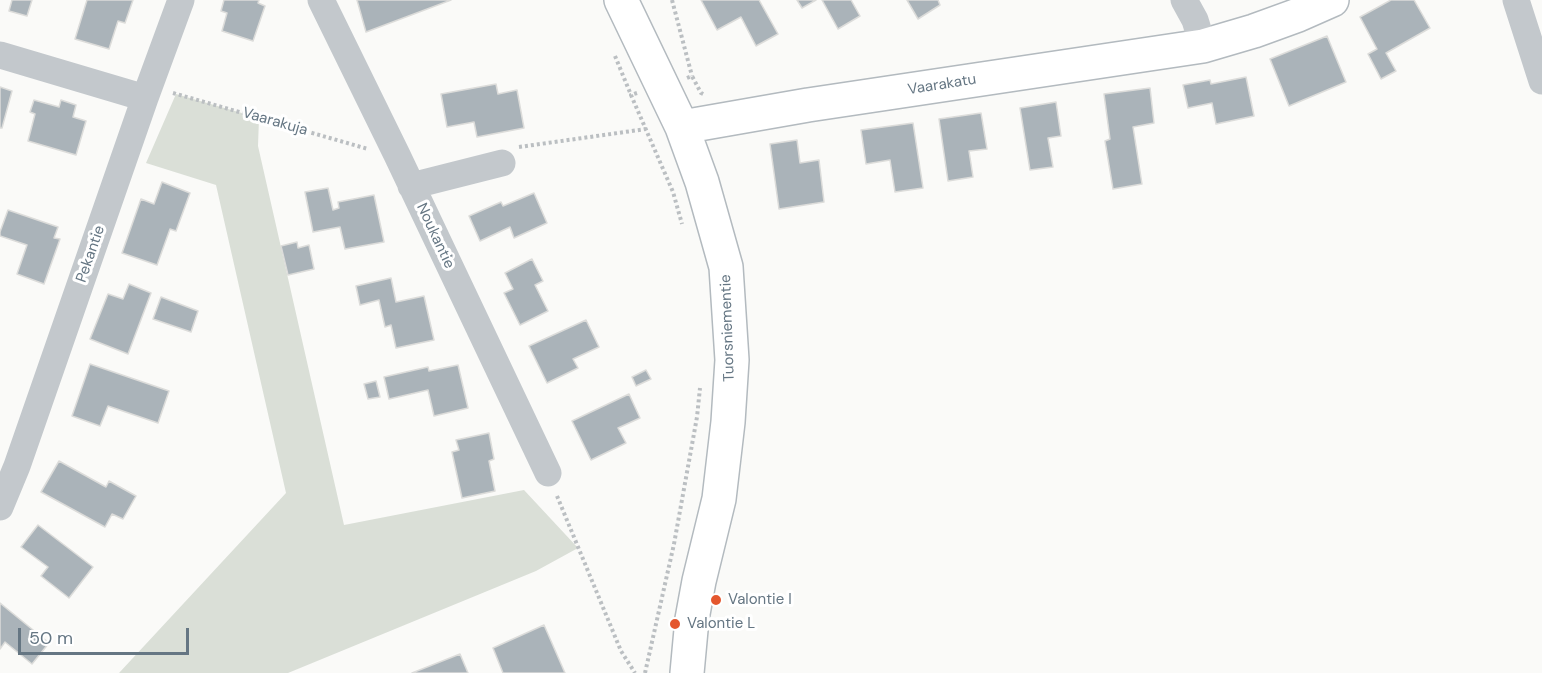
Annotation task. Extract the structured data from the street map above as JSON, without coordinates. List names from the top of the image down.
{
  "streets": {
    "main road": ["Vaarakatu", "Tuorsniementie"],
    "street": ["Noukantie", "Pekantie"],
    "path": ["Vaarakuja"]
  },
  "crossings": [
    ["Vaarakatu", "Tuorsniementie"],
    ["Vaarakuja", "Noukantie"],
    ["Vaarakuja", "Pekantie"]
  ],
  "places": ["Valontie I", "Valontie L"],
  "scale_bar": "50 m"
}
